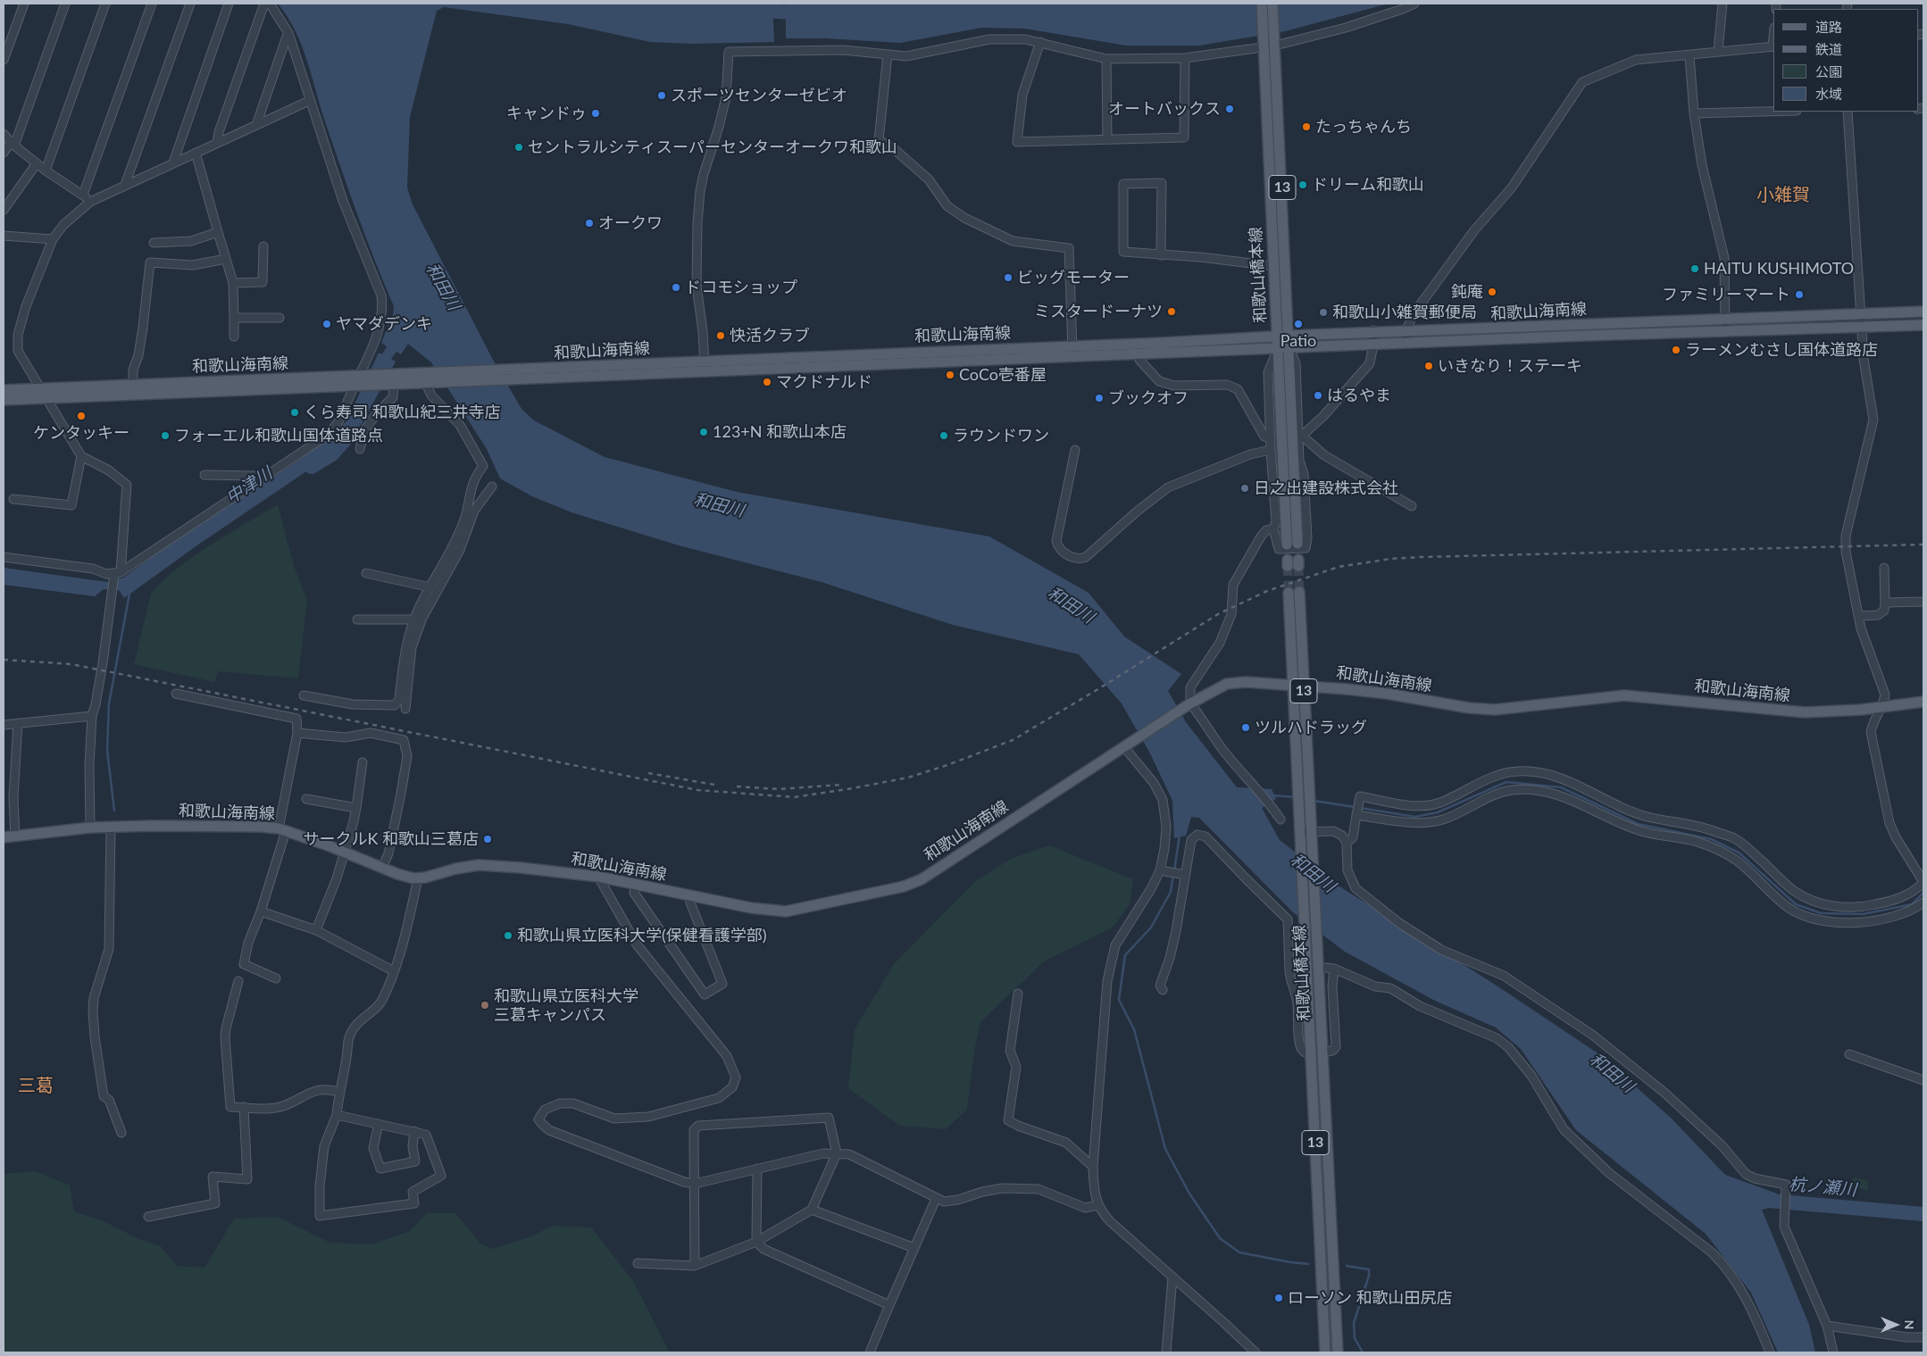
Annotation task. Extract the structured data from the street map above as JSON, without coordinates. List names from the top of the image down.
{
  "streets": {
    "main road": ["13", "和歌山橋本線", "和歌山海南線"]
  },
  "crossings": [
    ["和歌山橋本線", "和歌山海南線"]
  ],
  "districts": ["小雑賀", "三葛"],
  "water": ["和田川", "中津川", "杭ノ瀬川"],
  "places": [
    "スポーツセンターゼビオ",
    "オートバックス",
    "キャンドゥ",
    "たっちゃんち",
    "セントラルシティスーパーセンターオークワ和歌山",
    "ドリーム和歌山",
    "オークワ",
    "HAITU KUSHIMOTO",
    "ビッグモーター",
    "ドコモショップ",
    "鈍庵",
    "ファミリーマート",
    "ミスタードーナツ",
    "和歌山小雑賀郵便局",
    "ヤマダデンキ",
    "Patio",
    "快活クラブ",
    "ラーメンむさし国体道路店",
    "いきなり！ステーキ",
    "CoCo壱番屋",
    "マクドナルド",
    "はるやま",
    "ブックオフ",
    "くら寿司 和歌山紀三井寺店",
    "ケンタッキー",
    "123+N 和歌山本店",
    "フォーエル和歌山国体道路点",
    "ラウンドワン",
    "日之出建設株式会社",
    "ツルハドラッグ",
    "サークルK 和歌山三葛店",
    "和歌山県立医科大学(保健看護学部)",
    "和歌山県立医科大学 三葛キャンパス",
    "ローソン 和歌山田尻店"
  ],
  "legend": [
    "道路",
    "鉄道",
    "公園",
    "水域"
  ],
  "north": "right"
}
